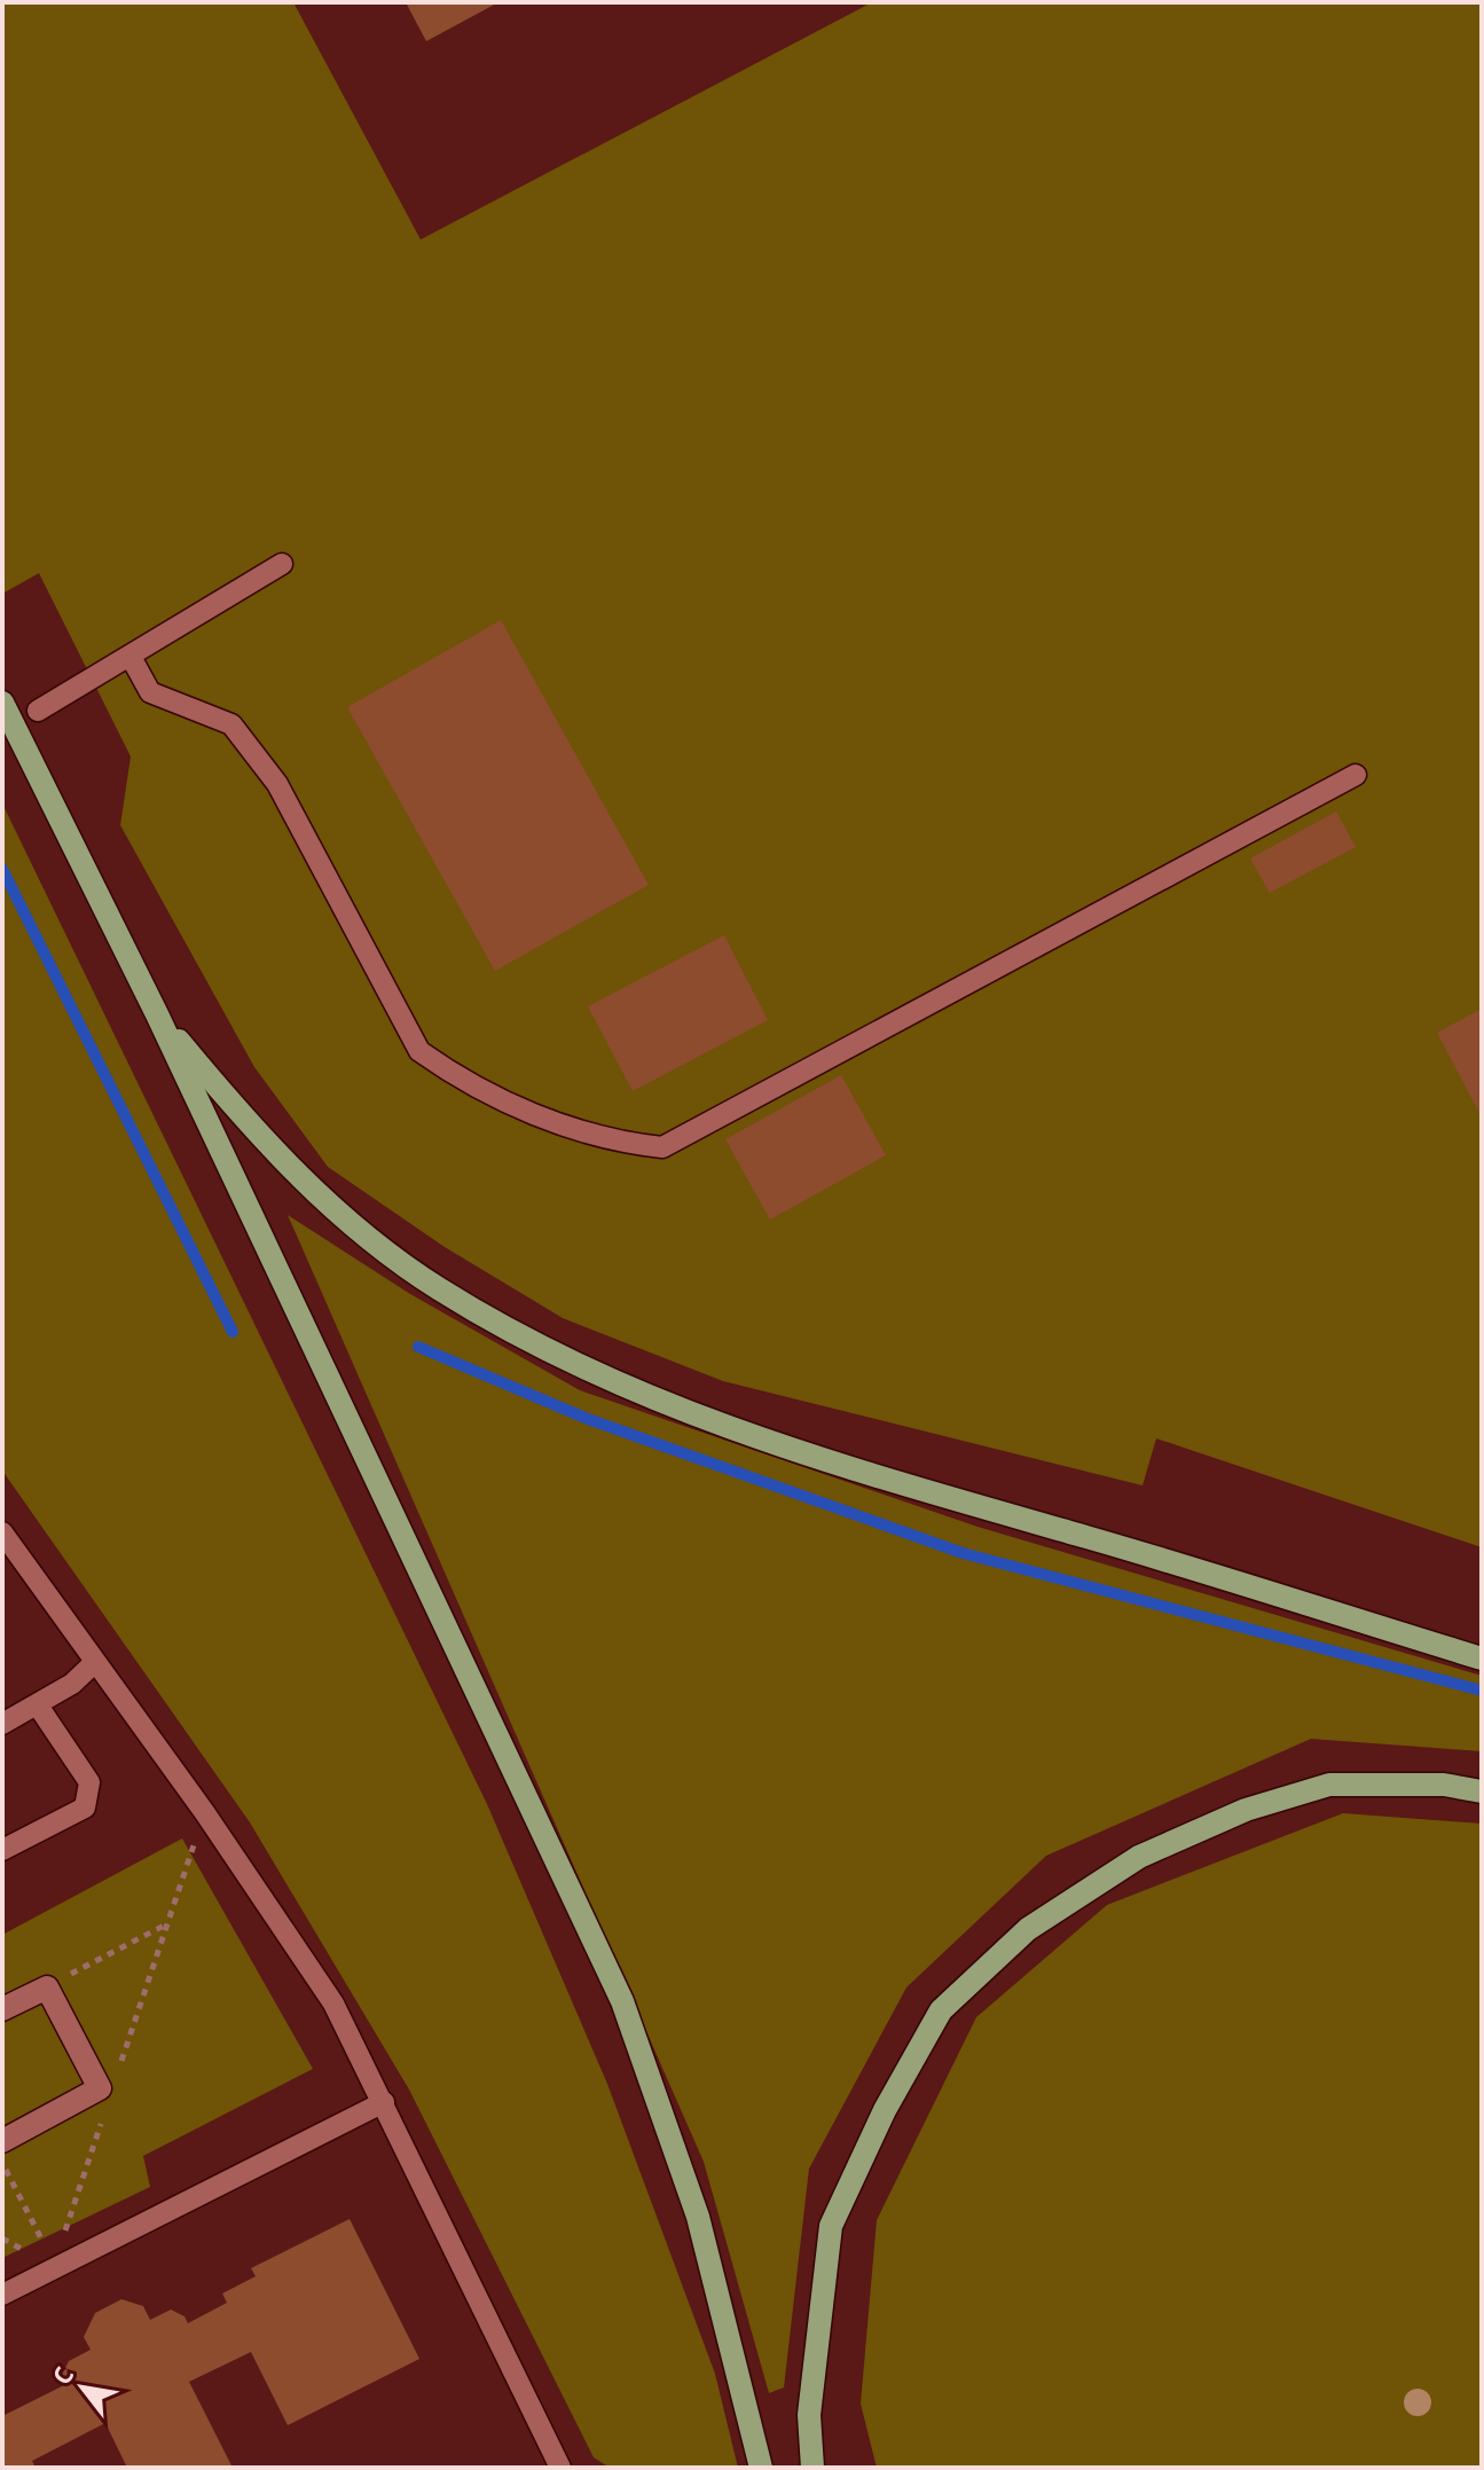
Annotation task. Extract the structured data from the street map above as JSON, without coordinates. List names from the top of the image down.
{
  "north": "top left"
}
